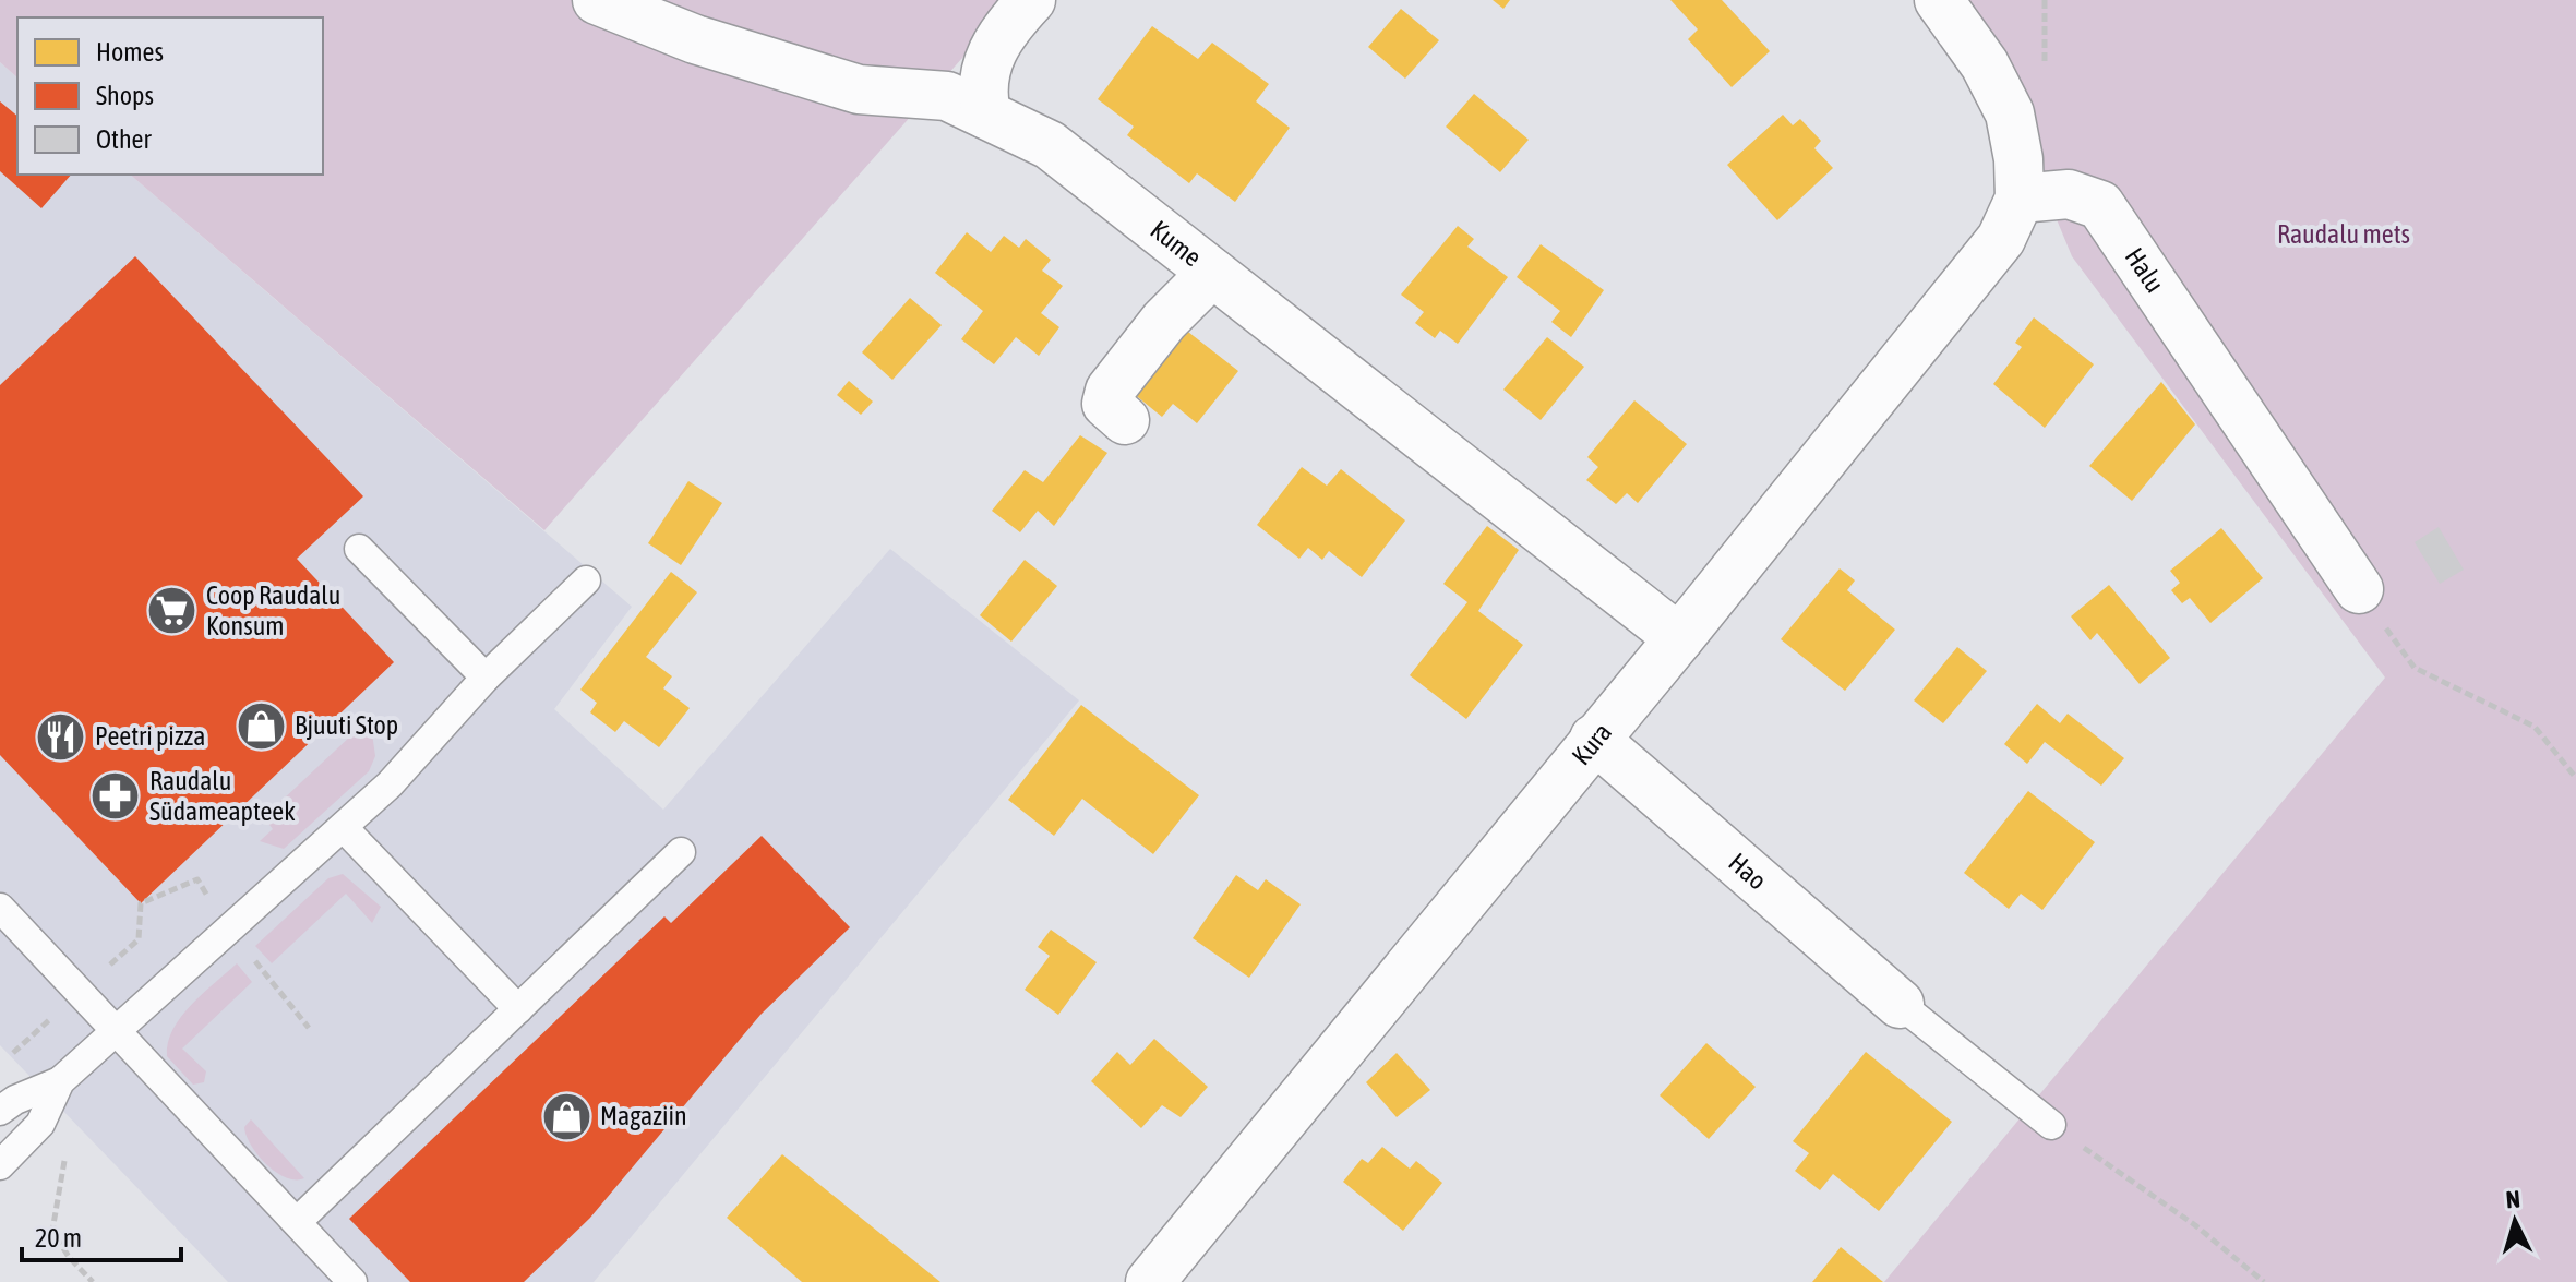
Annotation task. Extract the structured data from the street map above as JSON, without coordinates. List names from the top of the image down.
{
  "streets": {
    "street": [
      "Kume",
      "Halu",
      "Kura",
      "Hao"
    ]
  },
  "crossings": [
    ["Kume", "Kura"],
    ["Halu", "Kura"],
    ["Kura", "Hao"]
  ],
  "parks": ["Raudalu mets"],
  "places": {
    "supermarket": ["Coop Raudalu Konsum"],
    "shop": ["Bjuuti Stop", "Magaziin"],
    "restaurant": ["Peetri pizza"],
    "pharmacy": ["Raudalu Südameapteek"]
  },
  "legend": ["Homes", "Shops", "Other"],
  "scale_bar": "20 m",
  "north": "top"
}
